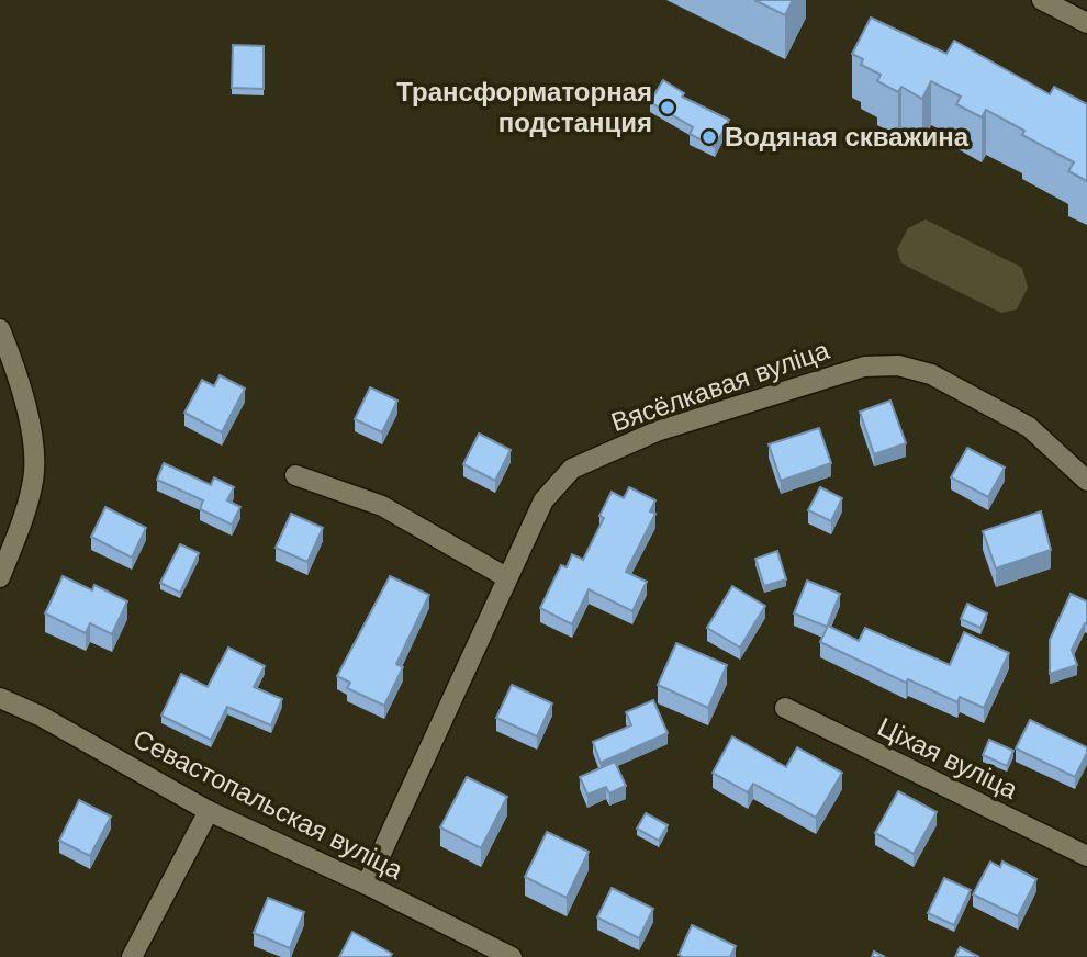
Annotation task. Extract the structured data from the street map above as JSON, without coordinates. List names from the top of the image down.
{
  "streets": {
    "street": ["Вясёлкавая вуліца", "Ціхая вуліца", "Севастопальская вуліца"]
  },
  "crossings": [
    ["Вясёлкавая вуліца", "Севастопальская вуліца"]
  ],
  "places": ["Трансформаторная подстанция", "Водяная скважина"]
}
